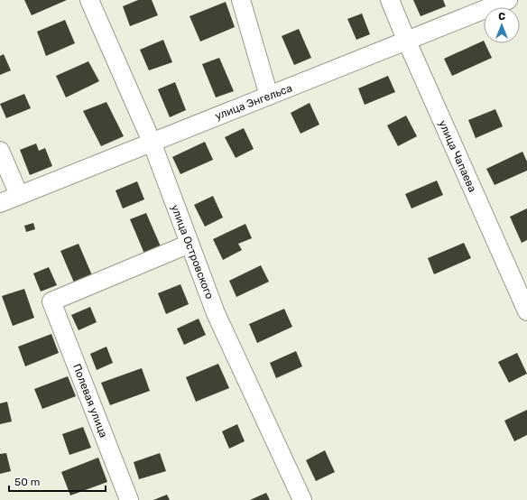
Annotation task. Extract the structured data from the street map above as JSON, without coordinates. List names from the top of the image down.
{
  "streets": {
    "street": [
      "улица Энгельса",
      "улица Чапаева",
      "улица Островского",
      "Полевая улица"
    ]
  },
  "crossings": [
    ["улица Энгельса", "улица Чапаева"],
    ["улица Энгельса", "улица Островского"],
    ["улица Островского", "Полевая улица"]
  ],
  "scale_bar": "50 m",
  "north": "top"
}
